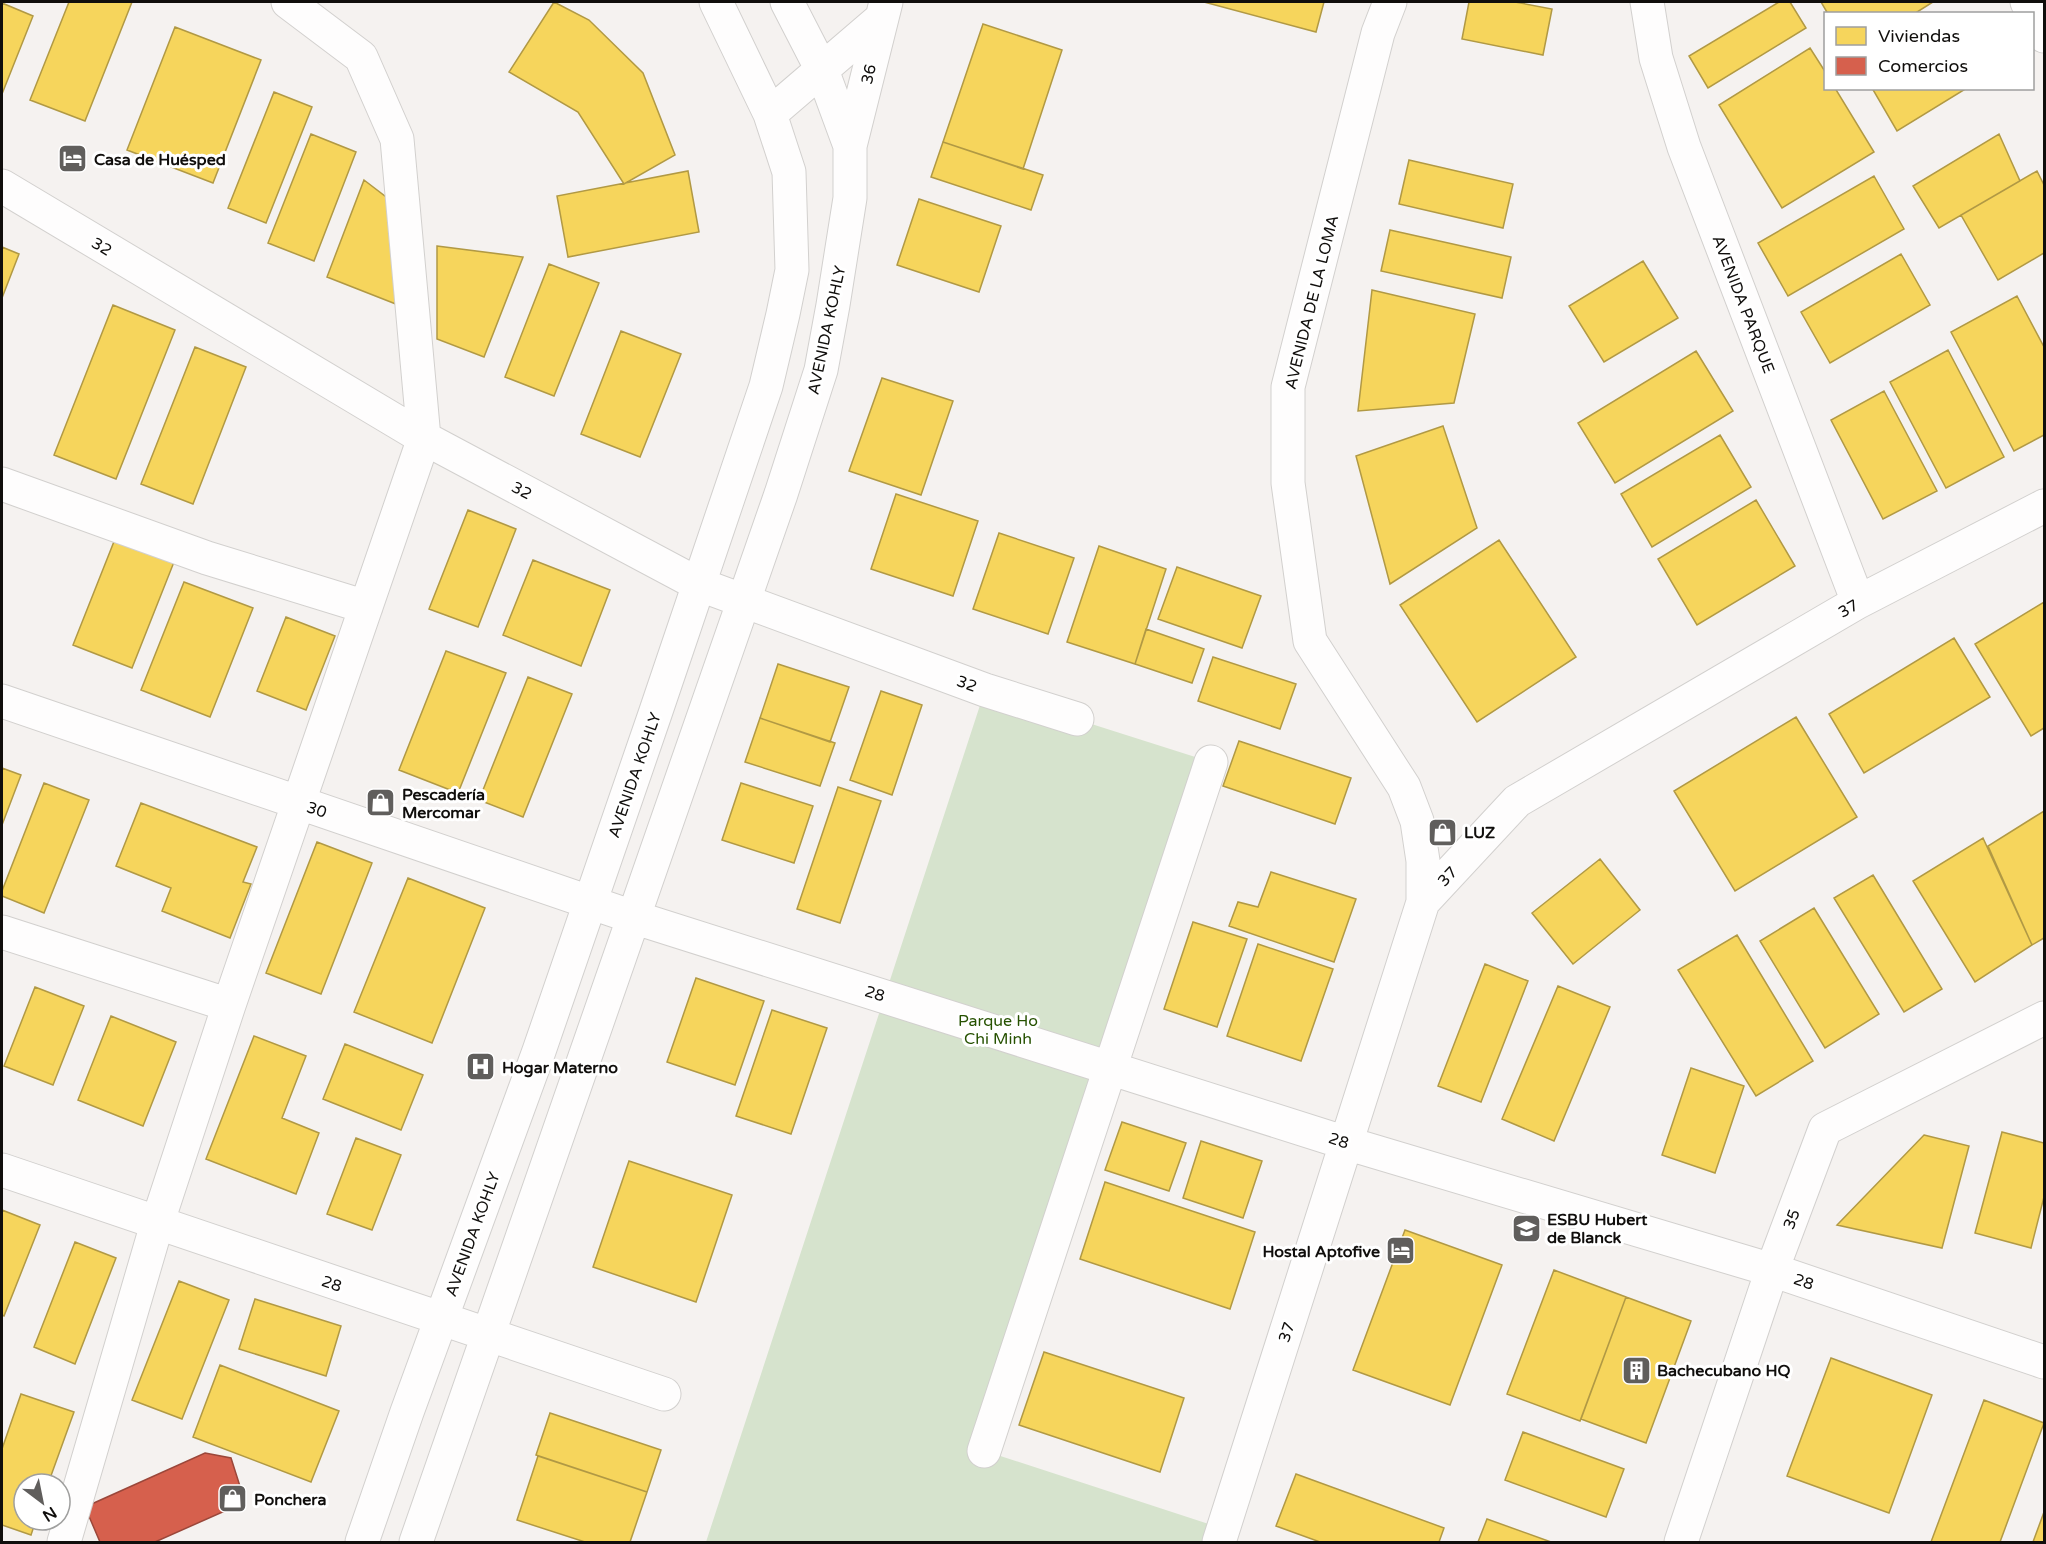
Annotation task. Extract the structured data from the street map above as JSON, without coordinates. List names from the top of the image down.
{
  "streets": {
    "street": [
      "36",
      "32",
      "AVENIDA DE LA LOMA",
      "AVENIDA PARQUE",
      "AVENIDA KOHLY",
      "37",
      "30",
      "28",
      "35"
    ]
  },
  "crossings": [
    ["36", "AVENIDA KOHLY"],
    ["32", "AVENIDA KOHLY"],
    ["AVENIDA DE LA LOMA", "37"],
    ["AVENIDA PARQUE", "37"],
    ["AVENIDA KOHLY", "30"],
    ["AVENIDA KOHLY", "28"],
    ["37", "28"],
    ["30", "28"],
    ["28", "35"]
  ],
  "parks": ["Parque Ho Chi Minh"],
  "places": {
    "hotel": ["Casa de Huésped", "Hostal Aptofive"],
    "shop": ["Pescadería Mercomar", "LUZ", "Ponchera"],
    "hospital": ["Hogar Materno"],
    "school or university": ["ESBU Hubert de Blanck"],
    "building": ["Bachecubano HQ"]
  },
  "legend": ["Viviendas", "Comercios"],
  "north": "bottom right"
}
